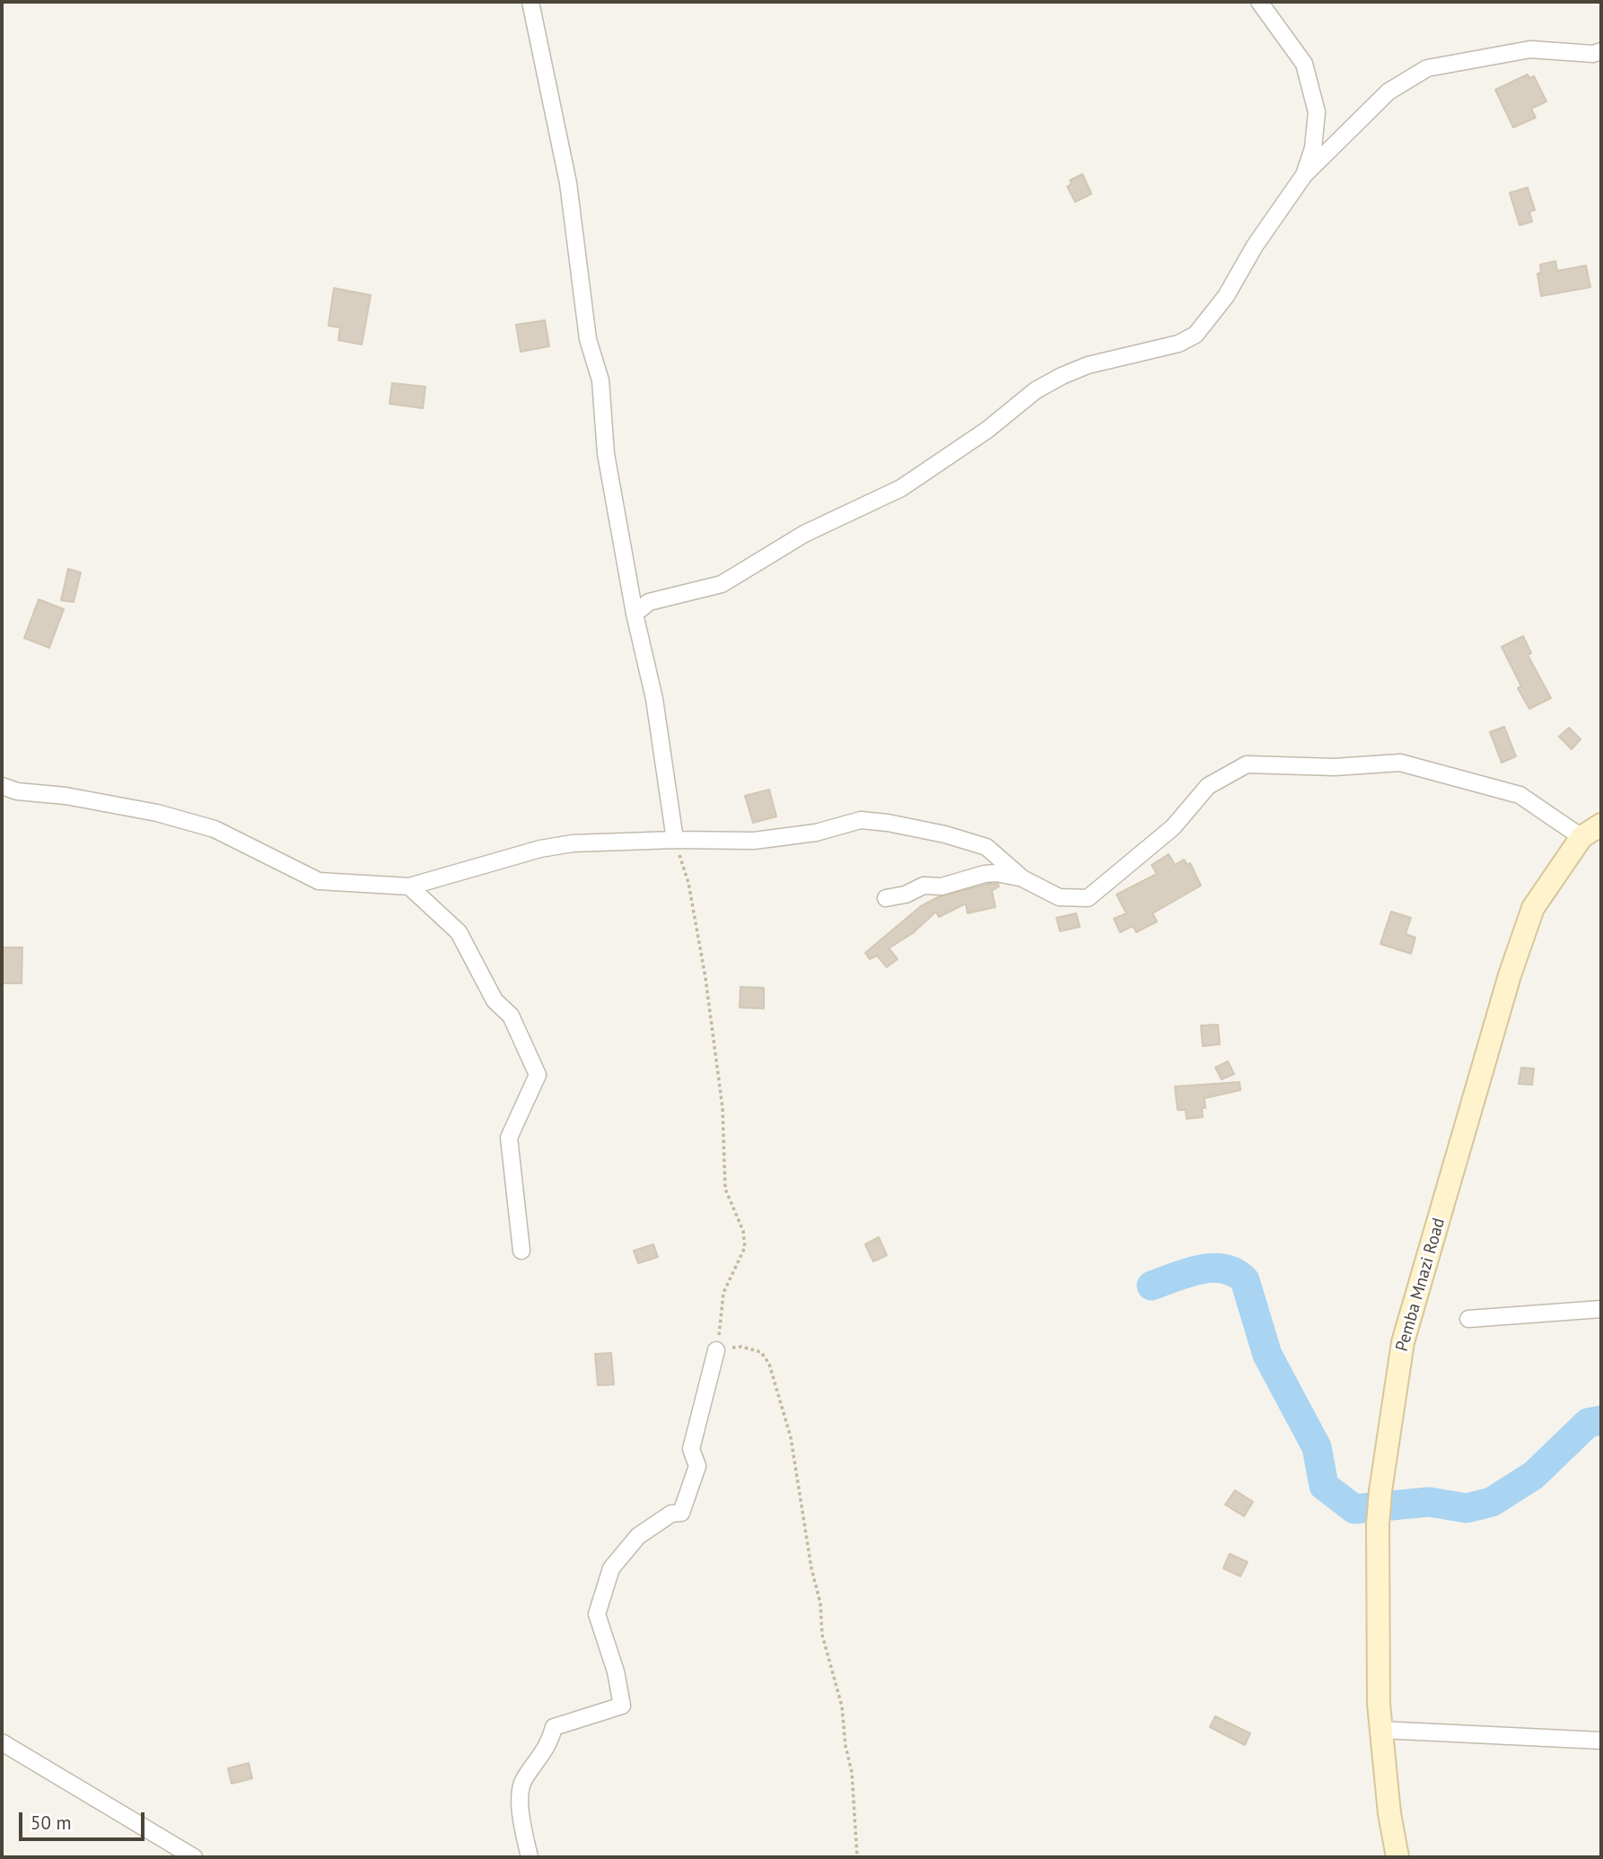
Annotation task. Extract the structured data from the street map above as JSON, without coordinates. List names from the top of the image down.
{
  "streets": {
    "main road": ["Pemba Mnazi Road"]
  },
  "scale_bar": "50 m"
}
